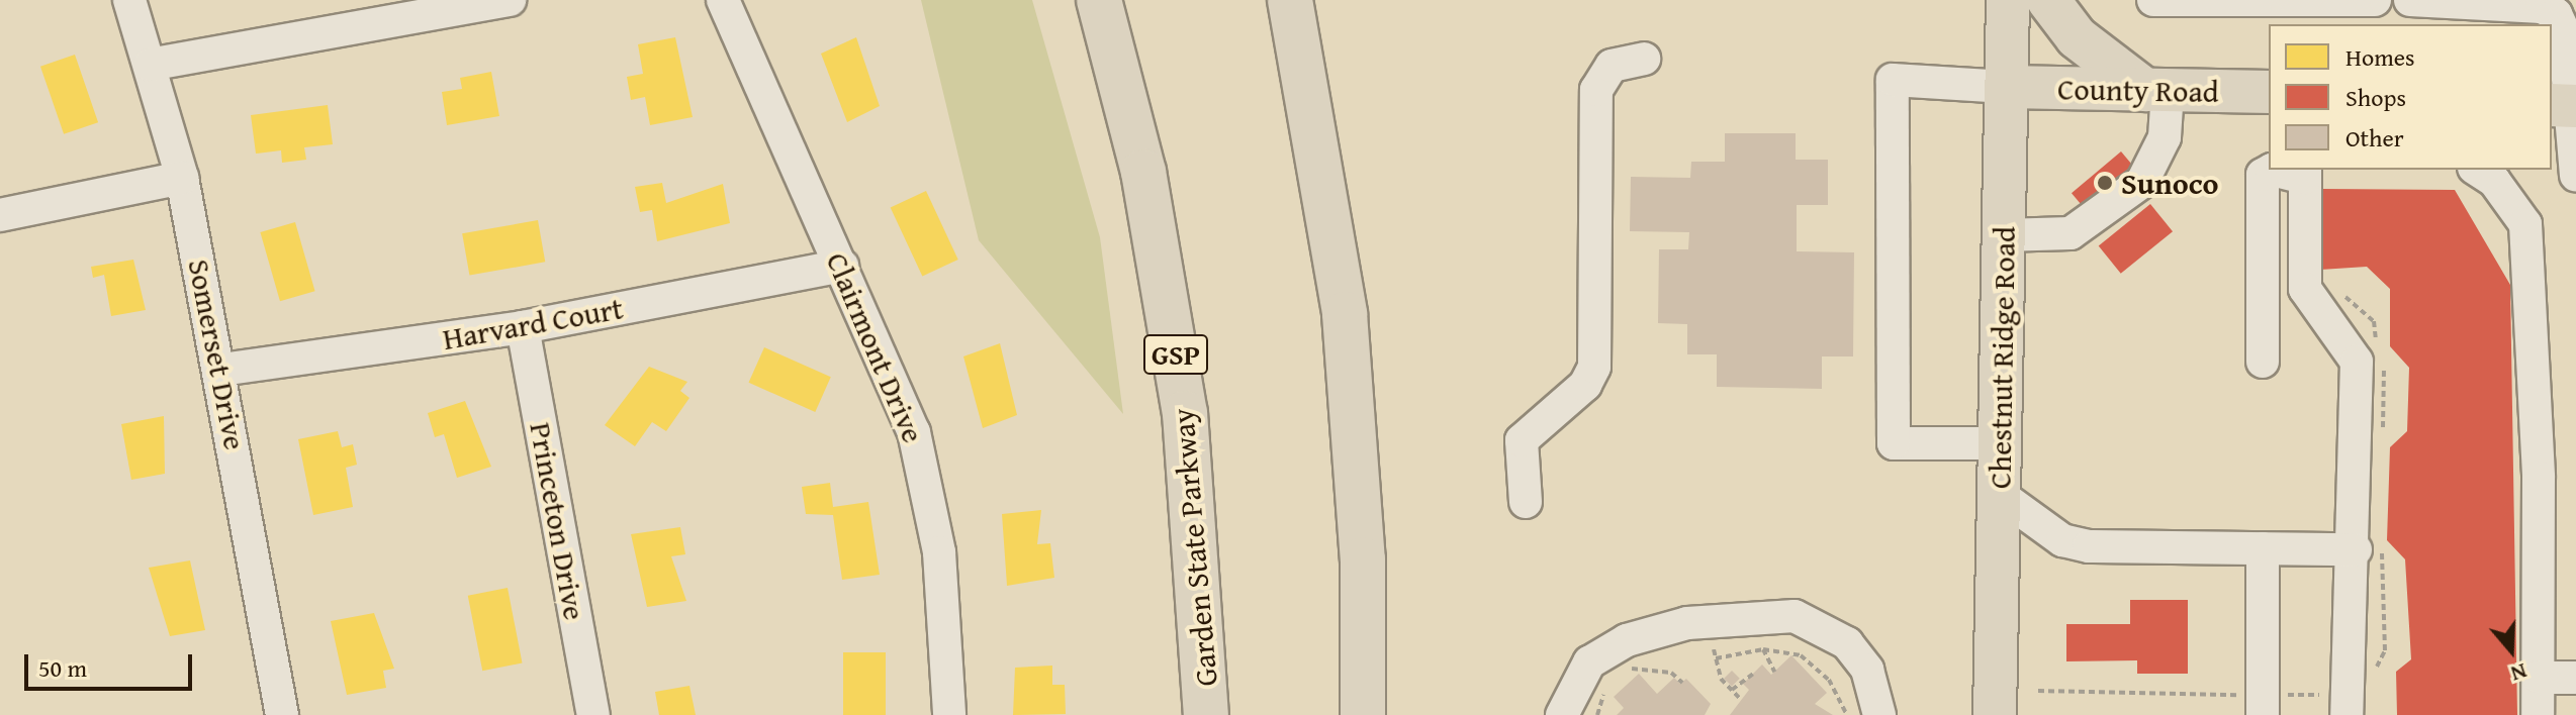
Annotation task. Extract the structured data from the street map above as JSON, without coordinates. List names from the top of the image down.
{
  "streets": {
    "highway": ["GSP", "Garden State Parkway"],
    "main road": ["County Road", "Chestnut Ridge Road"],
    "street": [
      "Harvard Court",
      "Clairmont Drive",
      "Somerset Drive",
      "Princeton Drive"
    ]
  },
  "crossings": [
    ["County Road", "Chestnut Ridge Road"],
    ["Harvard Court", "Clairmont Drive"],
    ["Harvard Court", "Somerset Drive"],
    ["Harvard Court", "Princeton Drive"]
  ],
  "places": ["Sunoco"],
  "legend": ["Homes", "Shops", "Other"],
  "scale_bar": "50 m",
  "north": "bottom"
}
